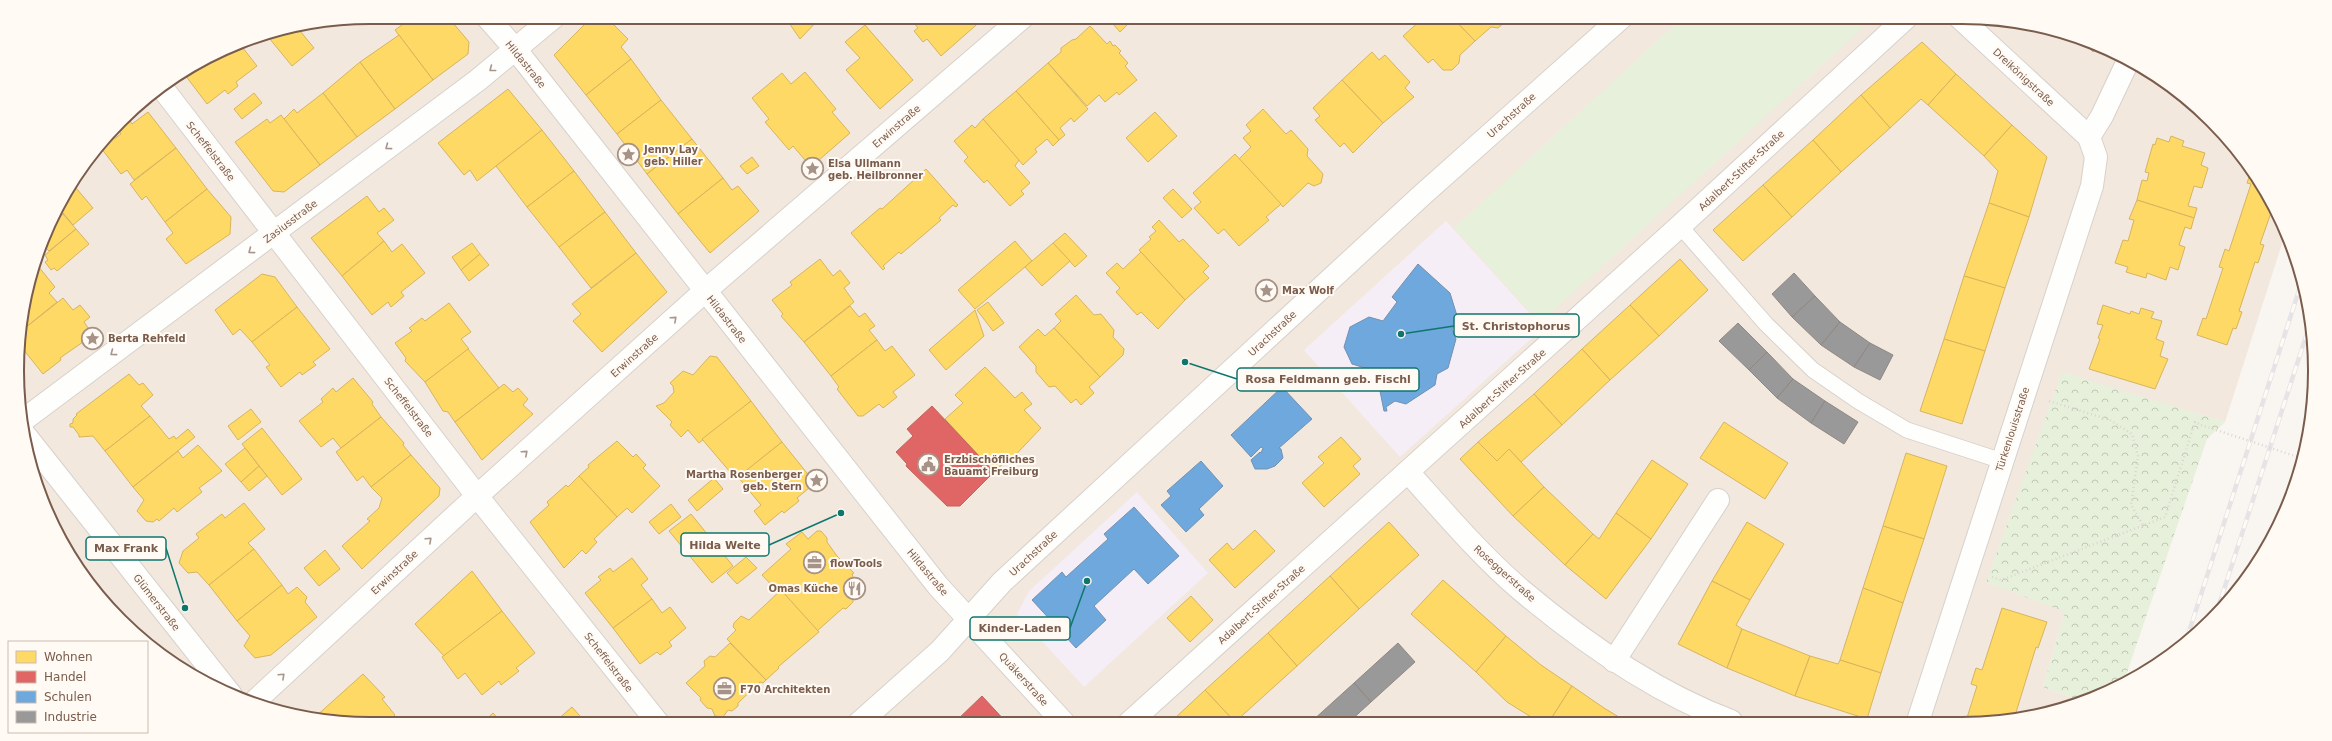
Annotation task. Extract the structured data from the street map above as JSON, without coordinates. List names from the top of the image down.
{
  "streets": {
    "street": [
      "Hildastraße",
      "Dreikönigstraße",
      "Urachstraße",
      "Erwinstraße",
      "Scheffelstraße",
      "Adalbert-Stifter-Straße",
      "Zasiusstraße",
      "Türkenlouisstraße",
      "Roseggerstraße",
      "Glümerstraße",
      "Quäkerstraße"
    ]
  },
  "crossings": [
    ["Hildastraße", "Urachstraße"],
    ["Hildastraße", "Erwinstraße"],
    ["Hildastraße", "Zasiusstraße"],
    ["Hildastraße", "Quäkerstraße"],
    ["Dreikönigstraße", "Türkenlouisstraße"],
    ["Urachstraße", "Quäkerstraße"],
    ["Erwinstraße", "Scheffelstraße"],
    ["Scheffelstraße", "Zasiusstraße"],
    ["Adalbert-Stifter-Straße", "Roseggerstraße"]
  ],
  "one_way": ["Erwinstraße", "Zasiusstraße"],
  "places": {
    "place": [
      "Jenny Lay geb. Hiller",
      "Elsa Ullmann geb. Heilbronner",
      "Max Wolf",
      "Berta Rehfeld",
      "Martha Rosenberger geb. Stern"
    ],
    "other": [
      "St. Christophorus",
      "Rosa Feldmann geb. Fischl",
      "Hilda Welte",
      "Kinder-Laden",
      "Max Frank"
    ],
    "public building": ["Erzbischöfliches Bauamt Freiburg"],
    "office": ["flowTools", "F70 Architekten"],
    "restaurant": ["Omas Küche"]
  },
  "legend": [
    "Wohnen",
    "Handel",
    "Schulen",
    "Industrie"
  ]
}
